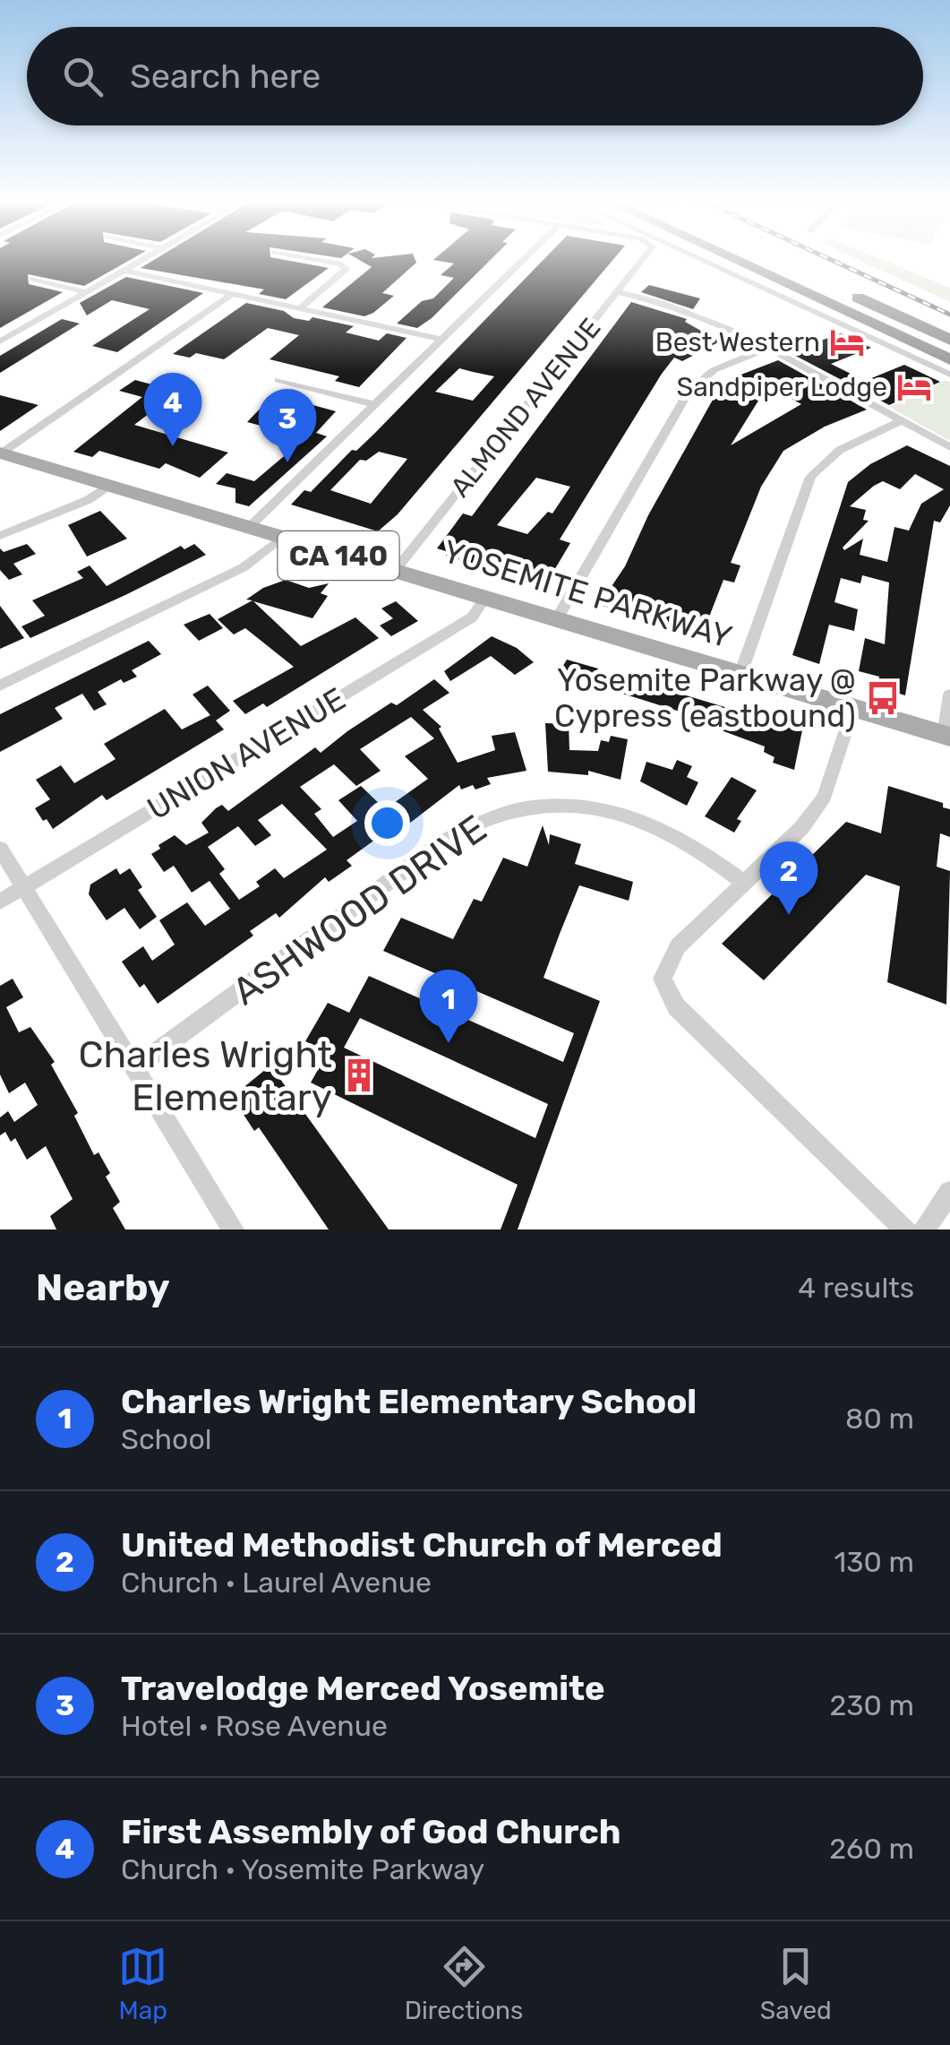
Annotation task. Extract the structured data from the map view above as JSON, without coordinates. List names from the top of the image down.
{
  "streets": {
    "main road": ["CA 140", "YOSEMITE PARKWAY"],
    "street": ["ALMOND AVENUE", "UNION AVENUE", "ASHWOOD DRIVE"]
  },
  "crossings": [
    ["ALMOND AVENUE", "YOSEMITE PARKWAY"],
    ["YOSEMITE PARKWAY", "UNION AVENUE"]
  ],
  "places": {
    "hotel": ["Best Western", "Sandpiper Lodge"],
    "bus stop": ["Yosemite Parkway @ Cypress (eastbound)"],
    "building": ["Charles Wright Elementary"]
  },
  "page": {
    "search": "Search here",
    "pins": [
      "4",
      "3",
      "2",
      "1"
    ],
    "heading": ["Nearby", "4 results"],
    "list": [
      {
        "mark": "1",
        "name": "Charles Wright Elementary School",
        "note": "School",
        "value": "80 m"
      },
      {
        "mark": "2",
        "name": "United Methodist Church of Merced",
        "note": "Church · Laurel Avenue",
        "value": "130 m"
      },
      {
        "mark": "3",
        "name": "Travelodge Merced Yosemite",
        "note": "Hotel · Rose Avenue",
        "value": "230 m"
      },
      {
        "mark": "4",
        "name": "First Assembly of God Church",
        "note": "Church · Yosemite Parkway",
        "value": "260 m"
      }
    ],
    "nav": ["Map", "Directions", "Saved"]
  }
}
